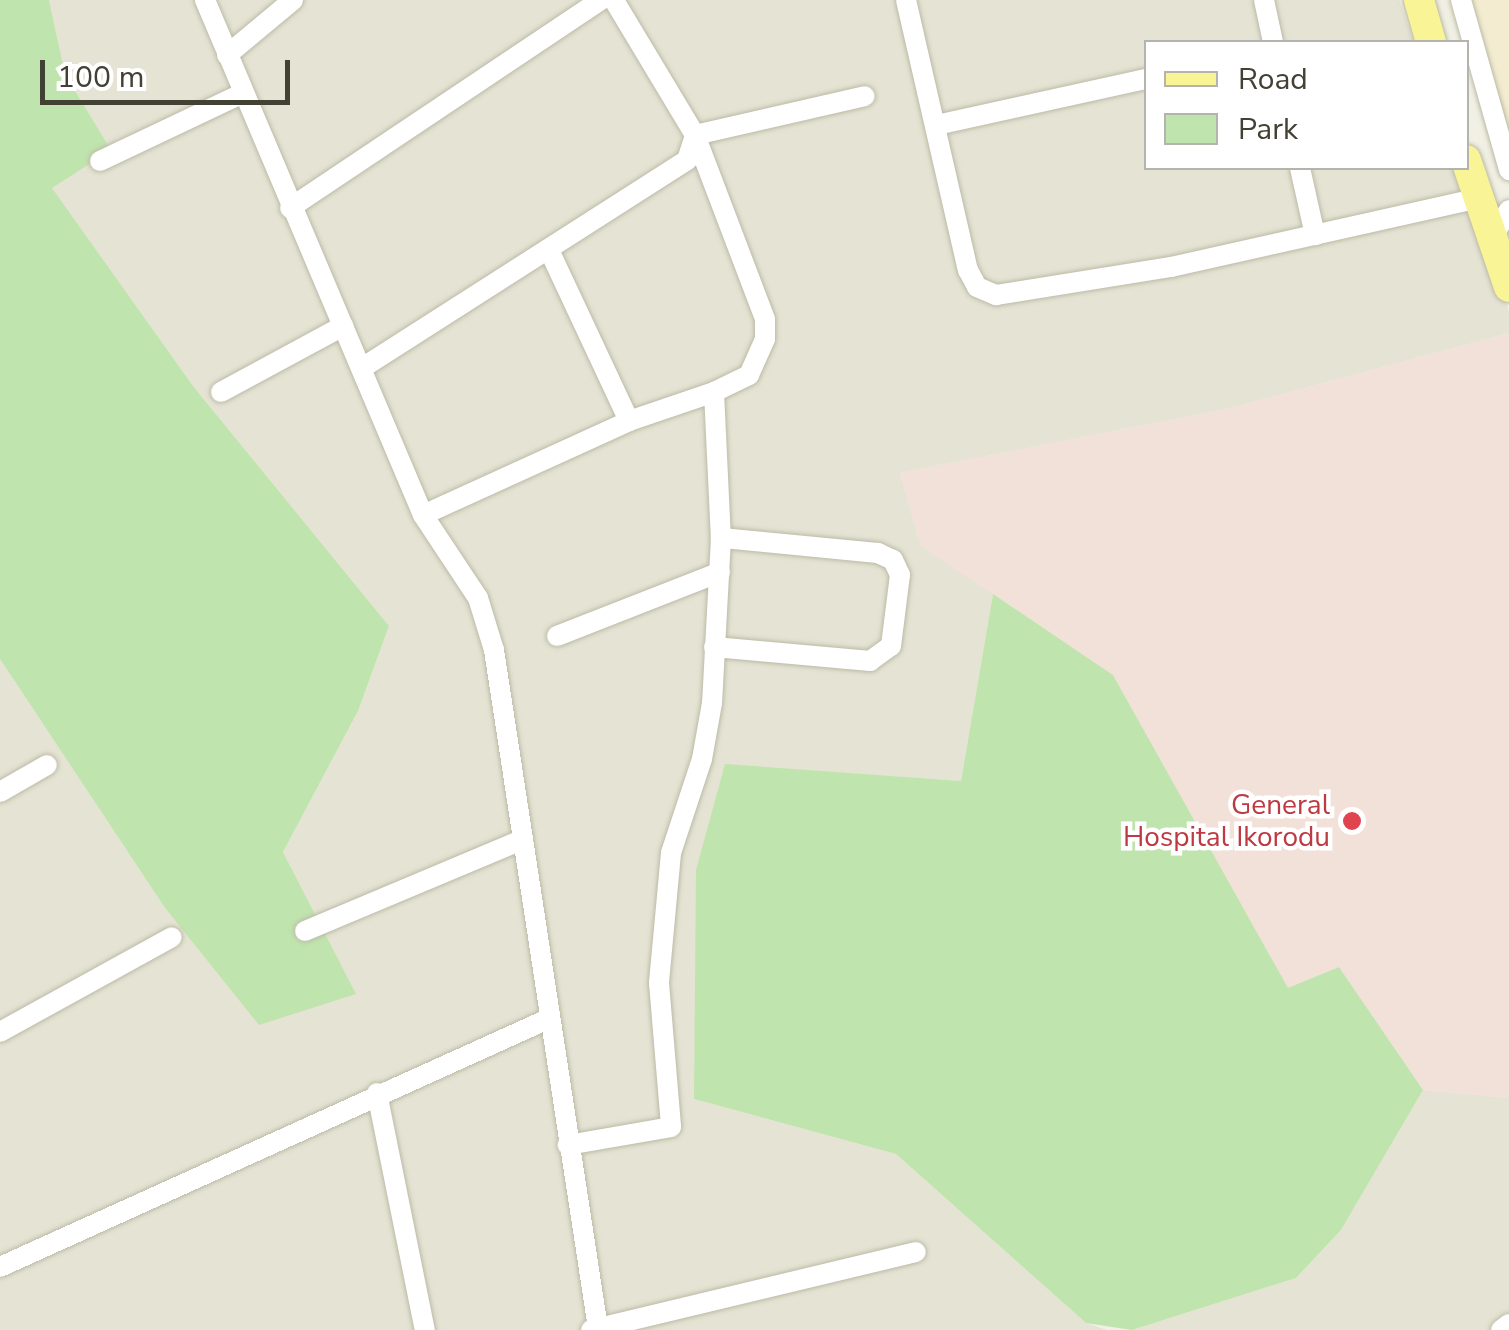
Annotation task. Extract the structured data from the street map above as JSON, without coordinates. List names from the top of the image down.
{
  "places": ["General Hospital Ikorodu"],
  "legend": ["Road", "Park"],
  "scale_bar": "100 m"
}
